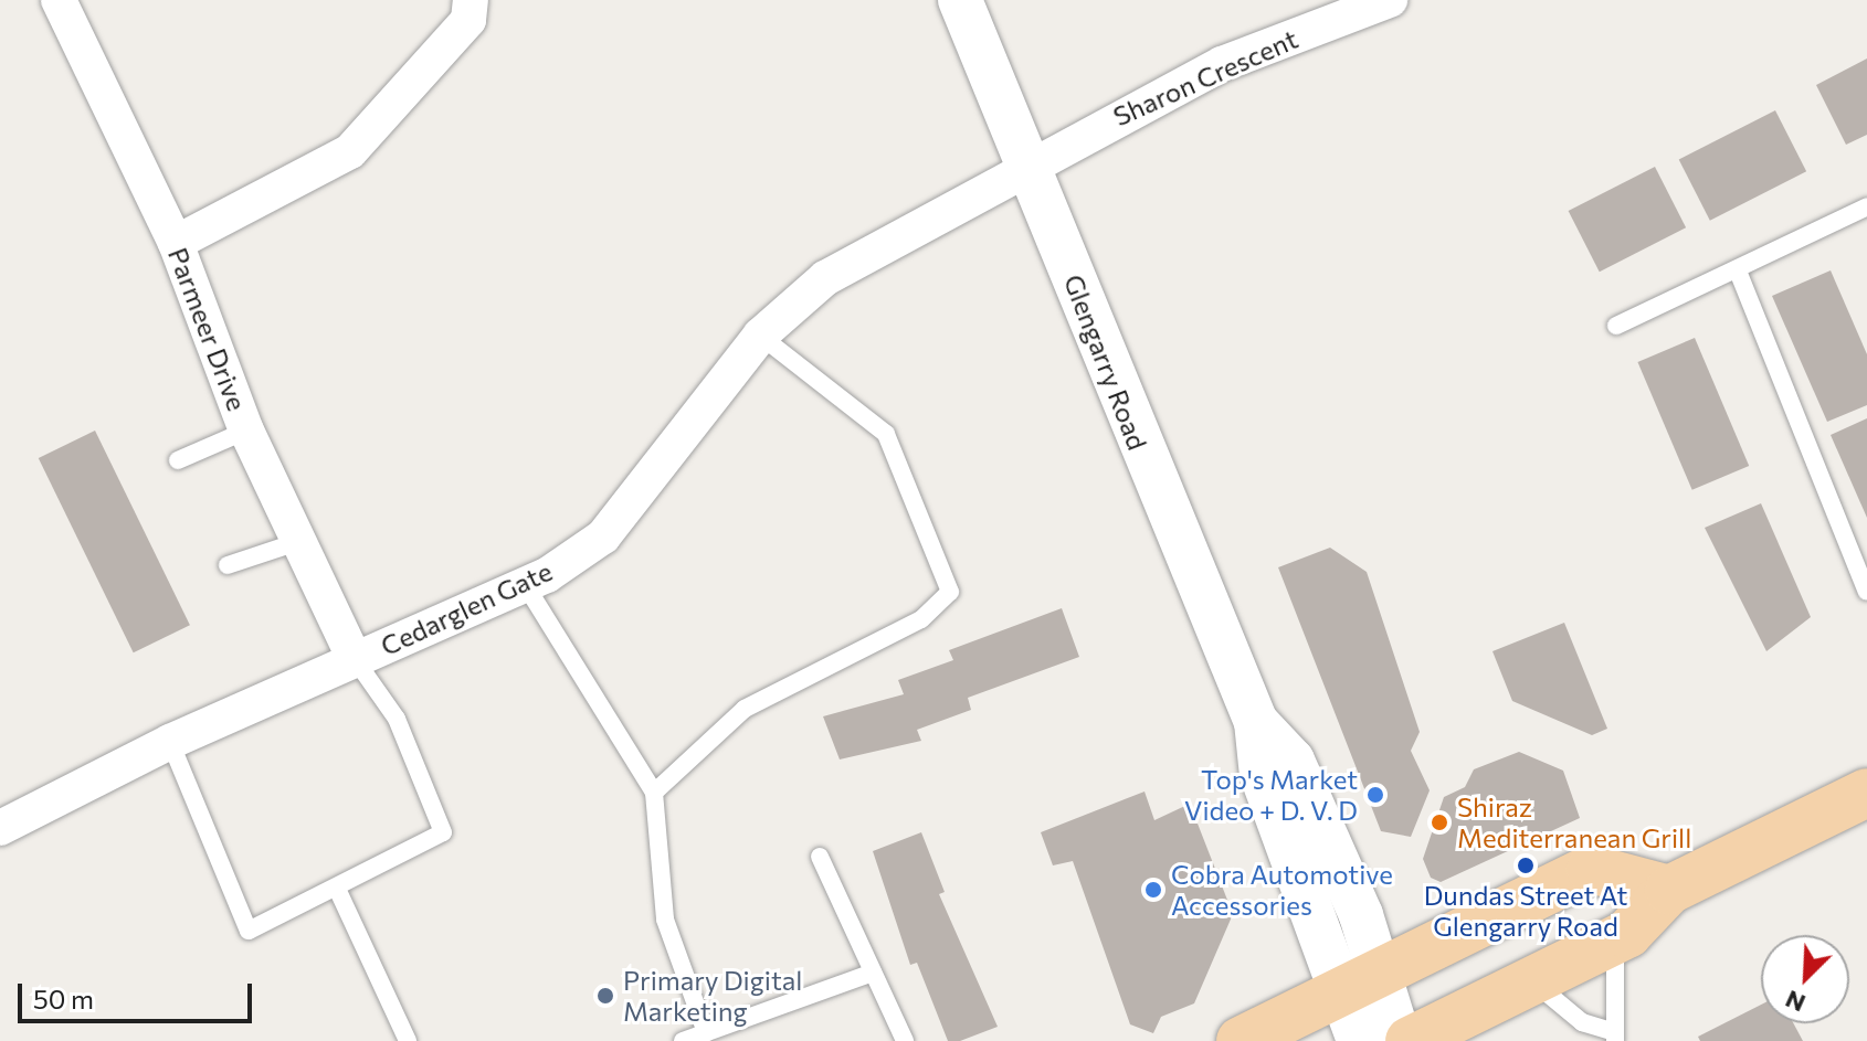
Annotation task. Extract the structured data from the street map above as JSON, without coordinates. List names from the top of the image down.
{
  "streets": {
    "street": [
      "Sharon Crescent",
      "Parmeer Drive",
      "Glengarry Road",
      "Cedarglen Gate"
    ]
  },
  "crossings": [
    ["Sharon Crescent", "Glengarry Road"],
    ["Sharon Crescent", "Cedarglen Gate"],
    ["Parmeer Drive", "Cedarglen Gate"],
    ["Glengarry Road", "Cedarglen Gate"]
  ],
  "places": [
    "Top's Market Video + D. V. D",
    "Shiraz Mediterranean Grill",
    "Dundas Street At Glengarry Road",
    "Cobra Automotive Accessories",
    "Primary Digital Marketing"
  ],
  "scale_bar": "50 m",
  "north": "bottom left"
}
